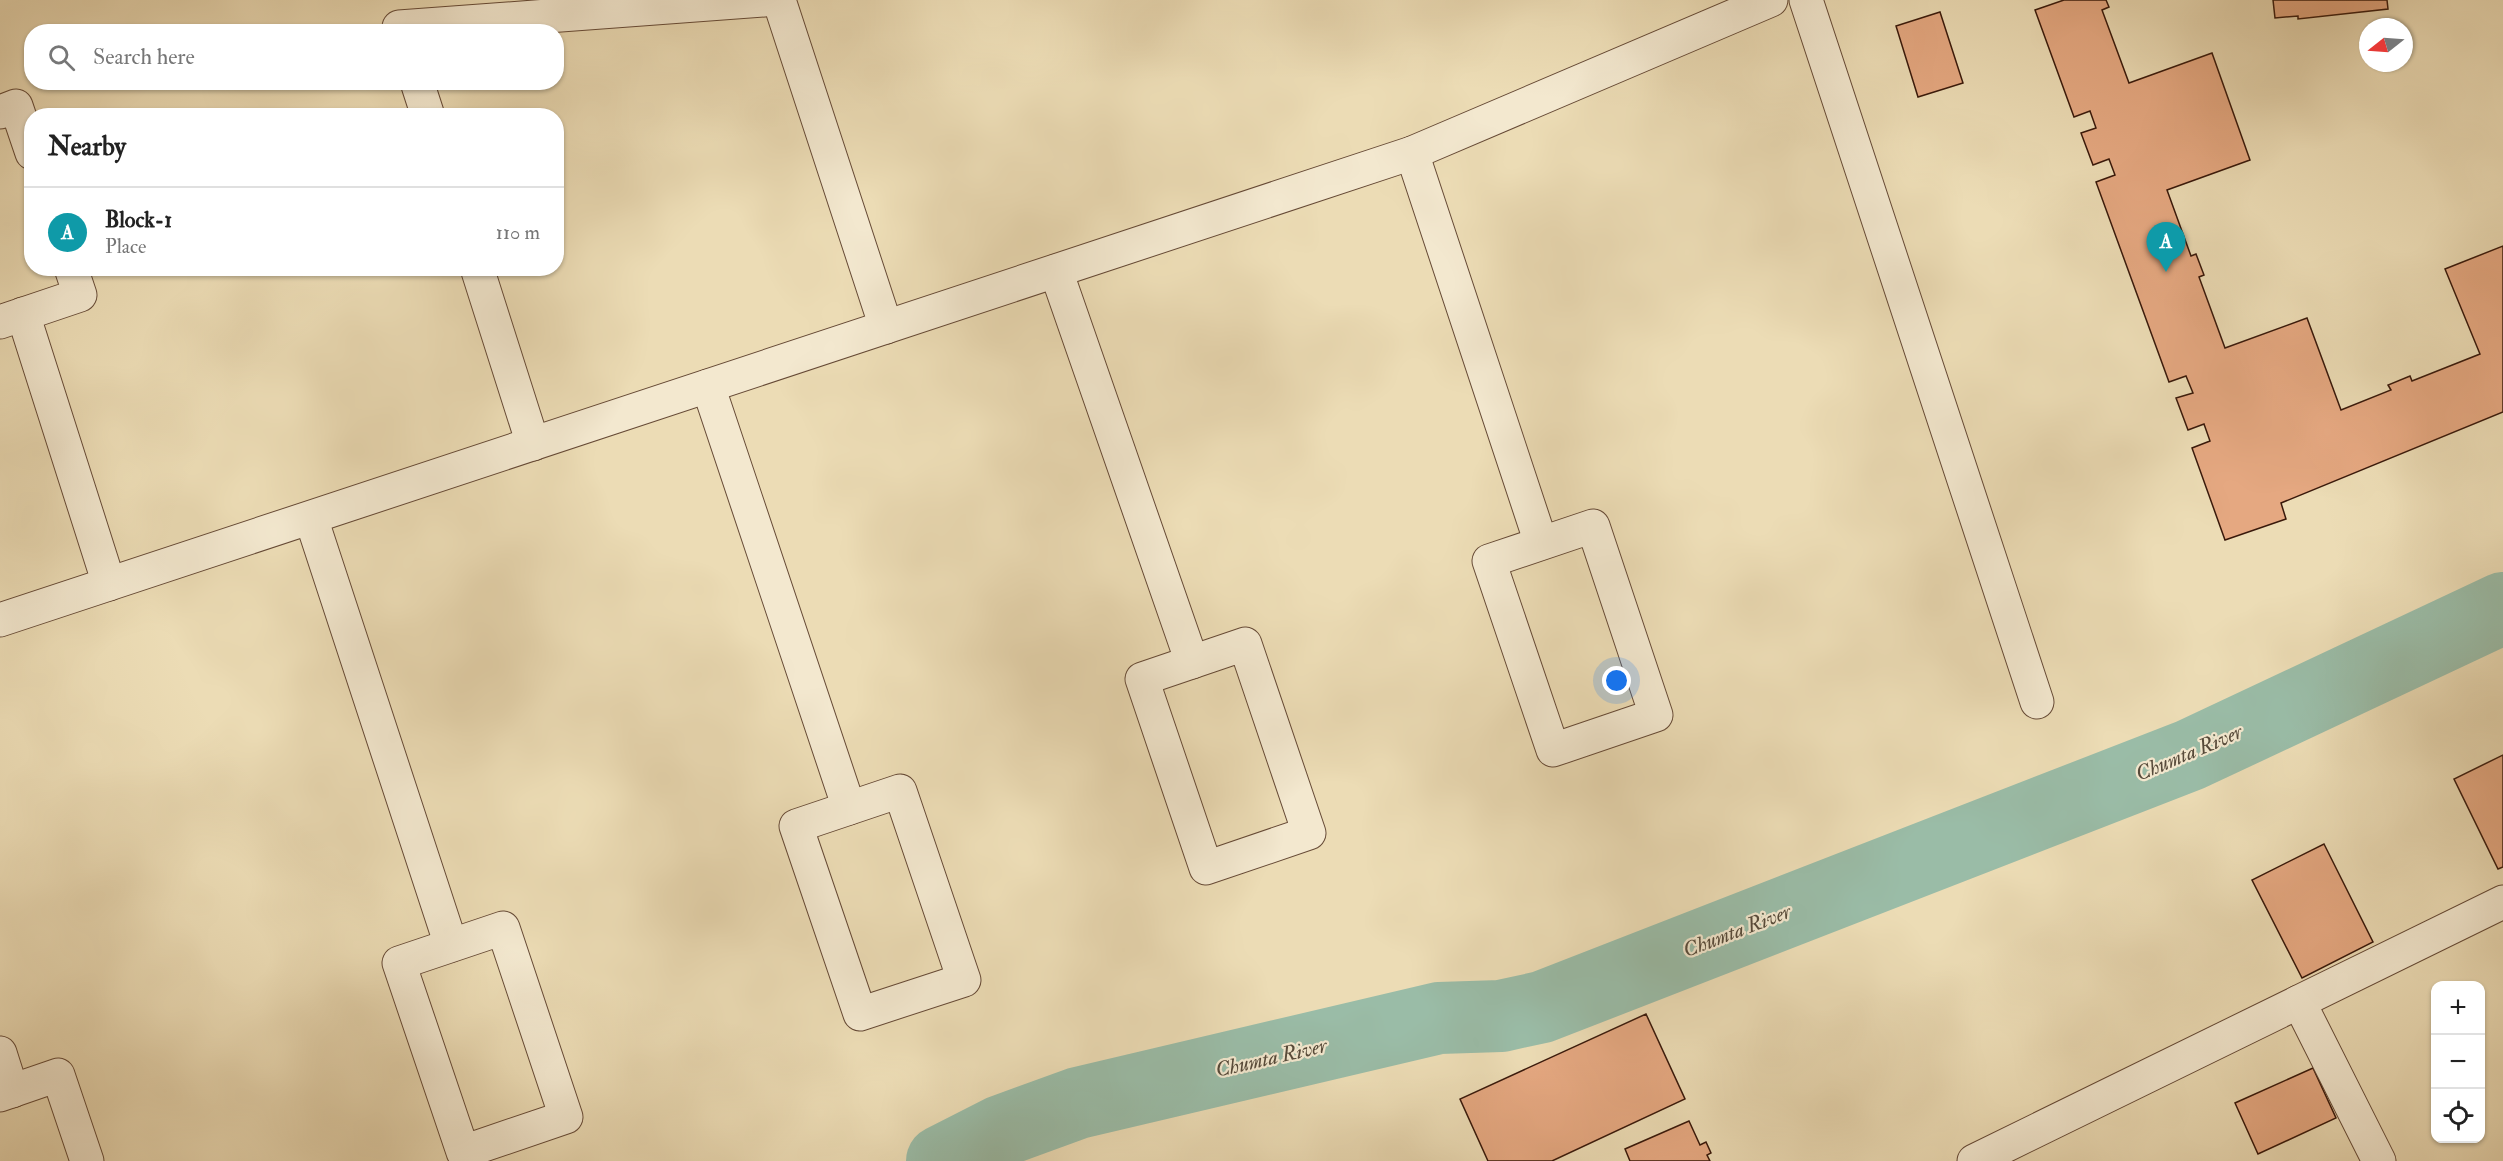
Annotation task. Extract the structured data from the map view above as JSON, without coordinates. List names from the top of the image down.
{
  "water": ["Chumta River"],
  "north": "left",
  "page": {
    "search": "Search here",
    "heading": "Nearby",
    "list": [
      {
        "mark": "A",
        "name": "Block-1",
        "note": "Place",
        "value": "110 m"
      }
    ],
    "pins": "A",
    "map_buttons": ["+", "−"]
  }
}
